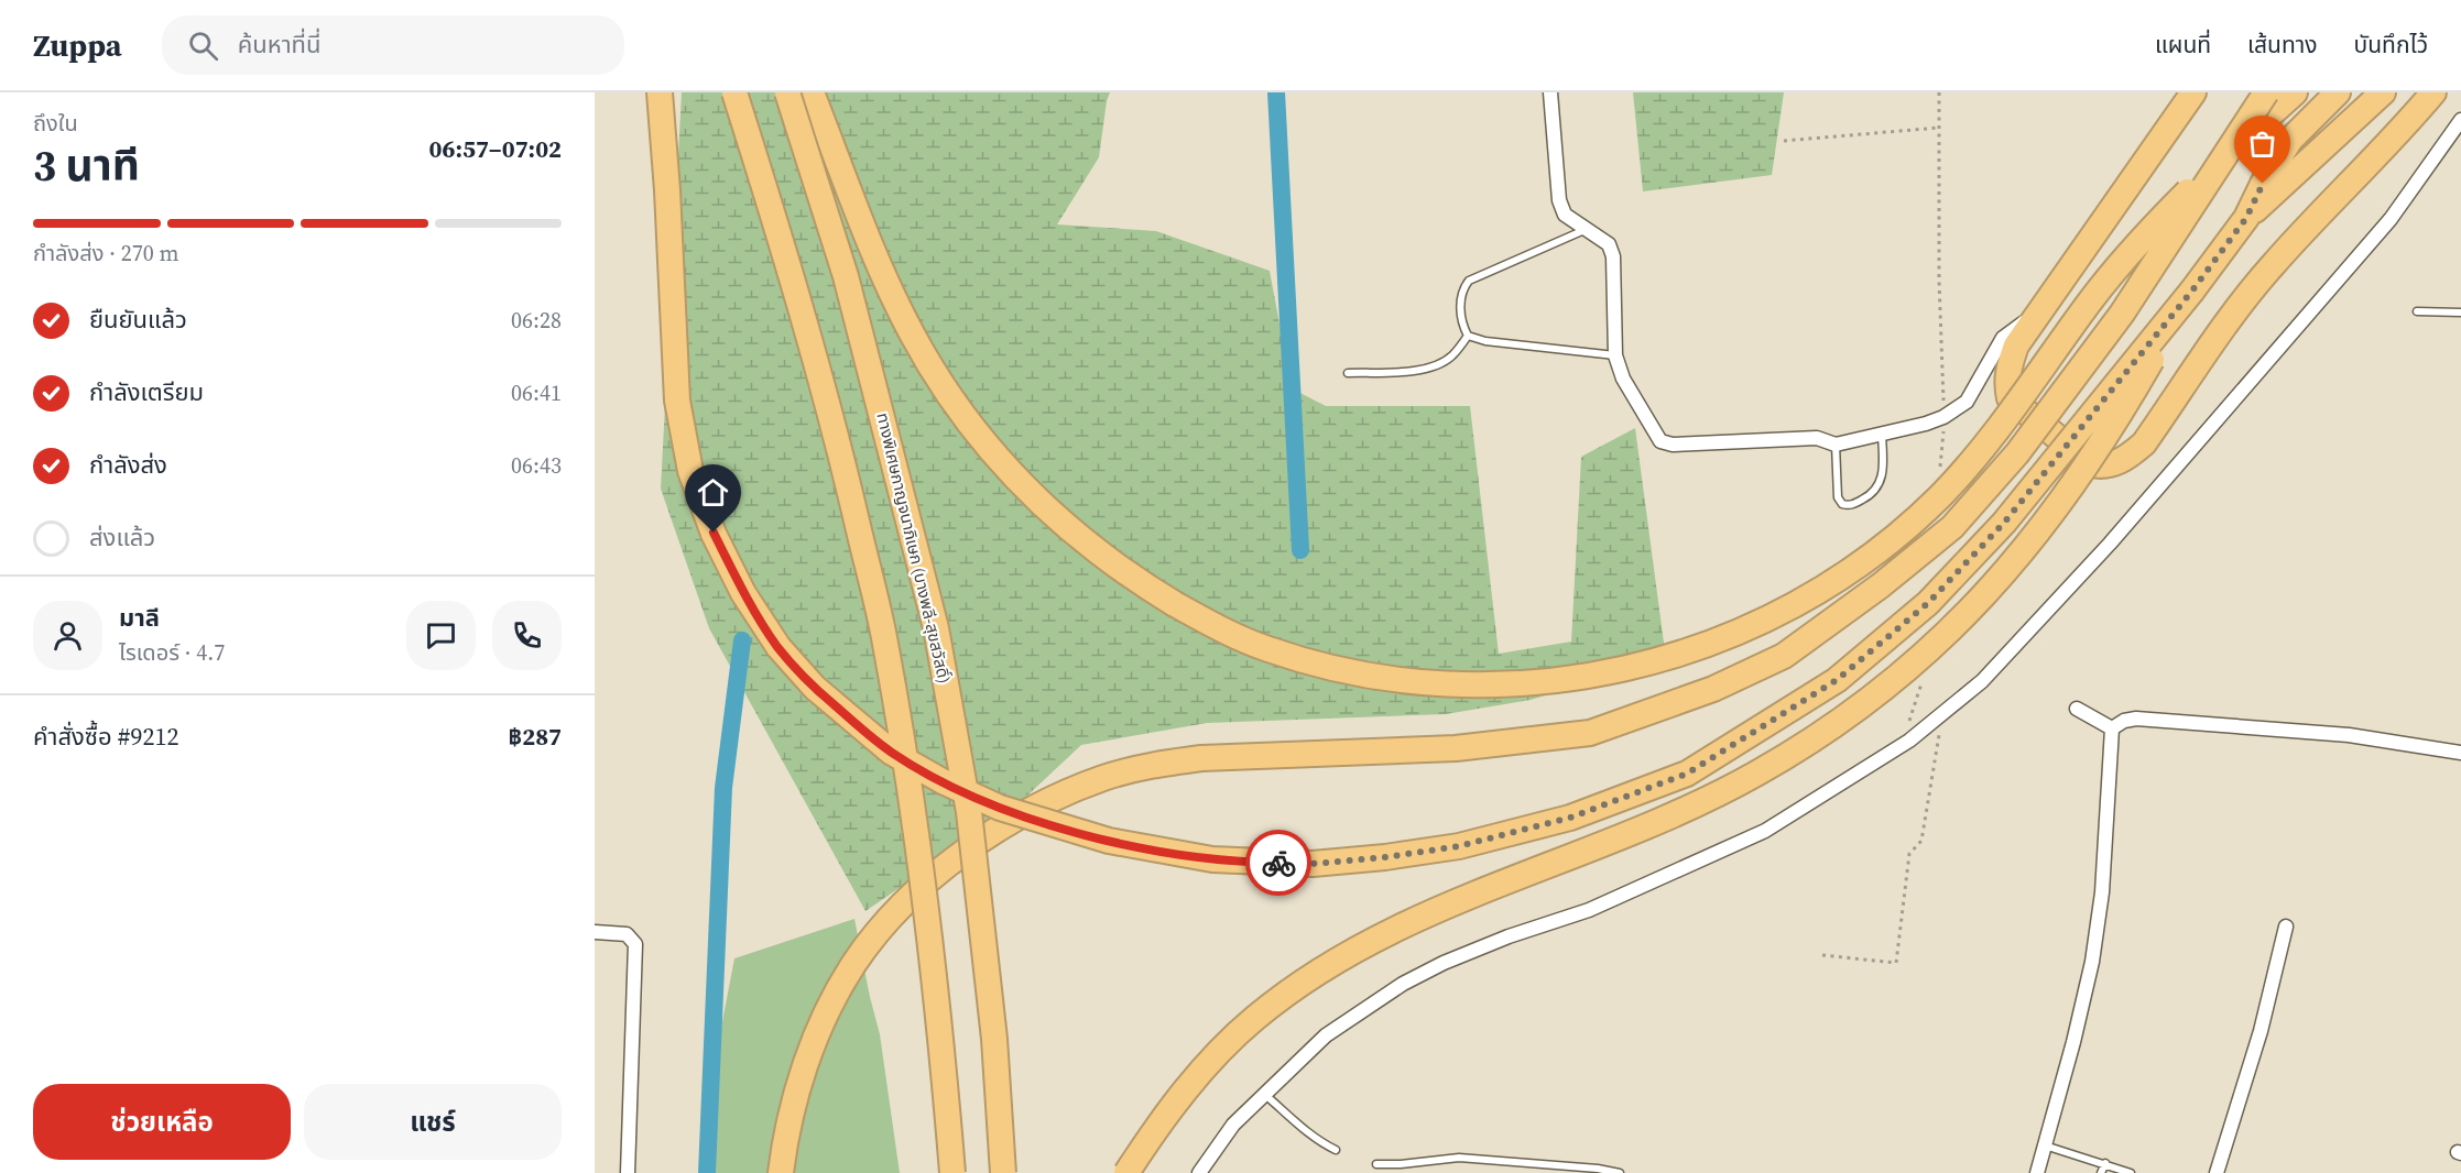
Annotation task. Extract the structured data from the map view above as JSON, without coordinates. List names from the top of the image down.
{
  "streets": {
    "highway": ["ทางพิเศษกาญจนาภิเษก (บางพลี-สุขสวัสดิ์)"]
  },
  "page": {
    "header": "Zuppa",
    "search": "ค้นหาที่นี่",
    "nav": ["แผนที่", "เส้นทาง", "บันทึกไว้"],
    "heading": ["3 นาที", "ถึงใน", "06:57–07:02"],
    "panel": [
      "มาลี",
      "ไรเดอร์ · 4.7",
      "คำสั่งซื้อ #9212",
      "฿287"
    ],
    "bar": "กำลังส่ง · 270 m",
    "list": [
      ["ยืนยันแล้ว", "06:28"],
      ["กำลังเตรียม", "06:41"],
      ["กำลังส่ง", "06:43"],
      "ส่งแล้ว"
    ],
    "buttons": ["ช่วยเหลือ", "แชร์"]
  }
}
